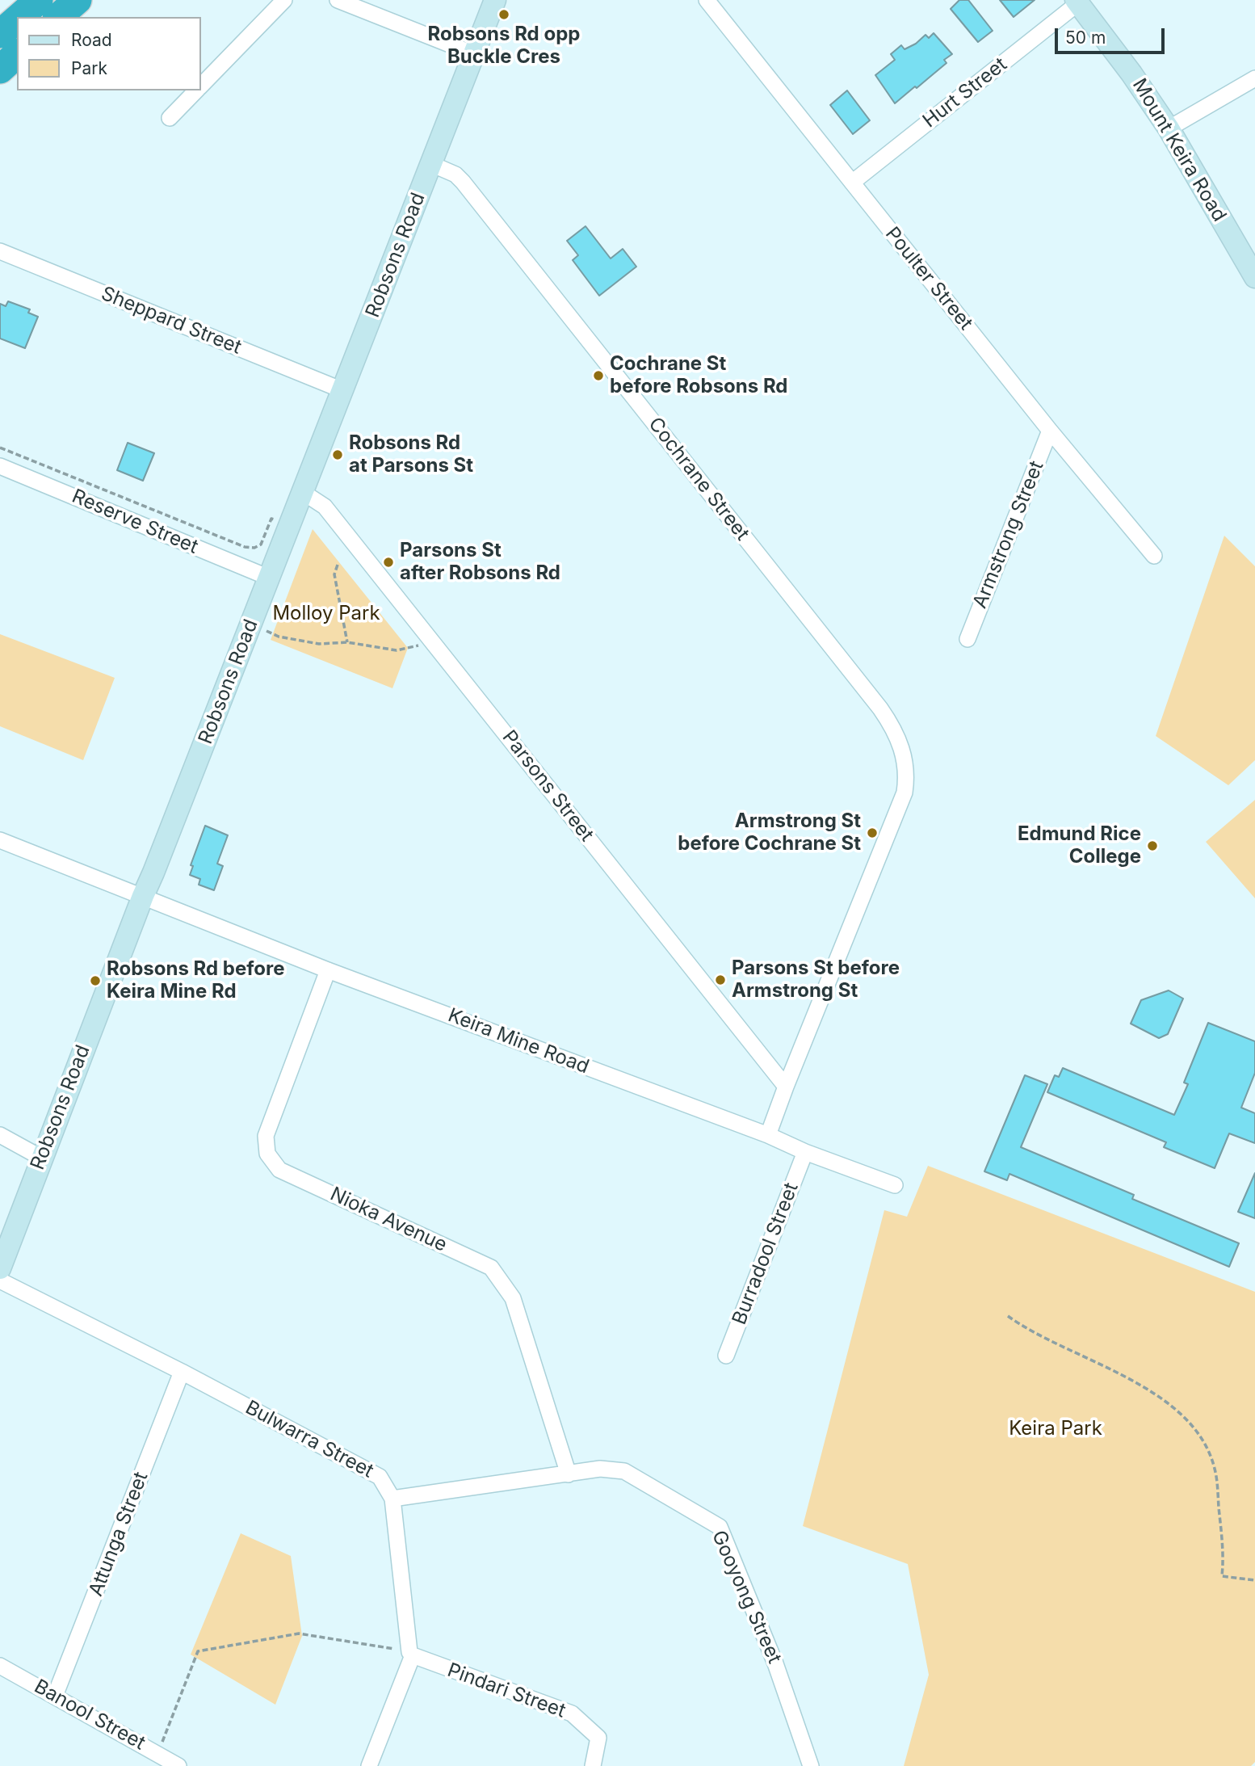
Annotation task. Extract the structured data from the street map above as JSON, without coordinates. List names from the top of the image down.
{
  "streets": {
    "main road": ["Mount Keira Road", "Robsons Road"],
    "street": [
      "Hurt Street",
      "Poulter Street",
      "Sheppard Street",
      "Cochrane Street",
      "Reserve Street",
      "Armstrong Street",
      "Parsons Street",
      "Keira Mine Road",
      "Nioka Avenue",
      "Burradool Street",
      "Bulwarra Street",
      "Attunga Street",
      "Gooyong Street",
      "Pindari Street",
      "Banool Street"
    ]
  },
  "crossings": [
    ["Hurt Street", "Mount Keira Road"],
    ["Hurt Street", "Poulter Street"],
    ["Robsons Road", "Sheppard Street"],
    ["Robsons Road", "Cochrane Street"],
    ["Robsons Road", "Reserve Street"],
    ["Robsons Road", "Parsons Street"],
    ["Robsons Road", "Keira Mine Road"],
    ["Poulter Street", "Armstrong Street"],
    ["Cochrane Street", "Parsons Street"],
    ["Keira Mine Road", "Nioka Avenue"],
    ["Keira Mine Road", "Burradool Street"],
    ["Nioka Avenue", "Gooyong Street"],
    ["Bulwarra Street", "Attunga Street"],
    ["Bulwarra Street", "Gooyong Street"],
    ["Bulwarra Street", "Pindari Street"],
    ["Attunga Street", "Banool Street"]
  ],
  "parks": ["Molloy Park", "Keira Park"],
  "places": [
    "Robsons Rd opp Buckle Cres",
    "Cochrane St before Robsons Rd",
    "Robsons Rd at Parsons St",
    "Parsons St after Robsons Rd",
    "Armstrong St before Cochrane St",
    "Edmund Rice College",
    "Parsons St before Armstrong St",
    "Robsons Rd before Keira Mine Rd"
  ],
  "legend": ["Road", "Park"],
  "scale_bar": "50 m"
}
